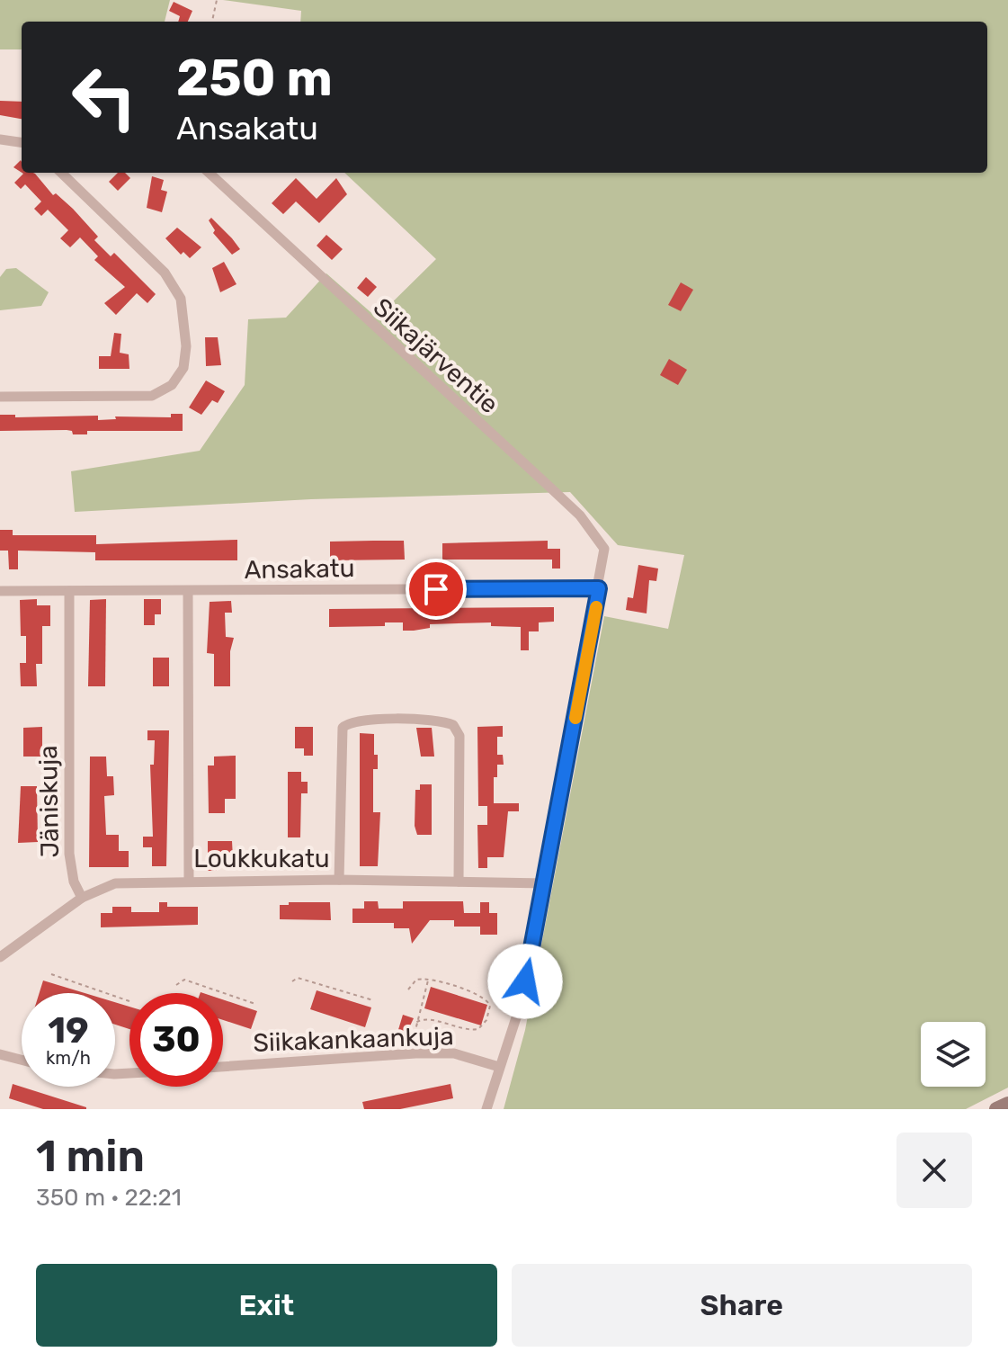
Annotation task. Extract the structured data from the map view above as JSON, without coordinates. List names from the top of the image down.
{
  "streets": {
    "street": [
      "Siikajärventie",
      "Ansakatu",
      "Jäniskuja",
      "Loukkukatu",
      "Siikakankaankuja"
    ]
  },
  "crossings": [
    ["Siikajärventie", "Ansakatu"],
    ["Siikajärventie", "Loukkukatu"],
    ["Siikajärventie", "Siikakankaankuja"],
    ["Ansakatu", "Jäniskuja"],
    ["Jäniskuja", "Loukkukatu"]
  ],
  "page": {
    "turn": ["250 m", "Ansakatu"],
    "speed": "19 km/h",
    "limit": "30",
    "heading": ["1 min", "350 m · 22:21"],
    "buttons": ["Exit", "Share"]
  }
}
